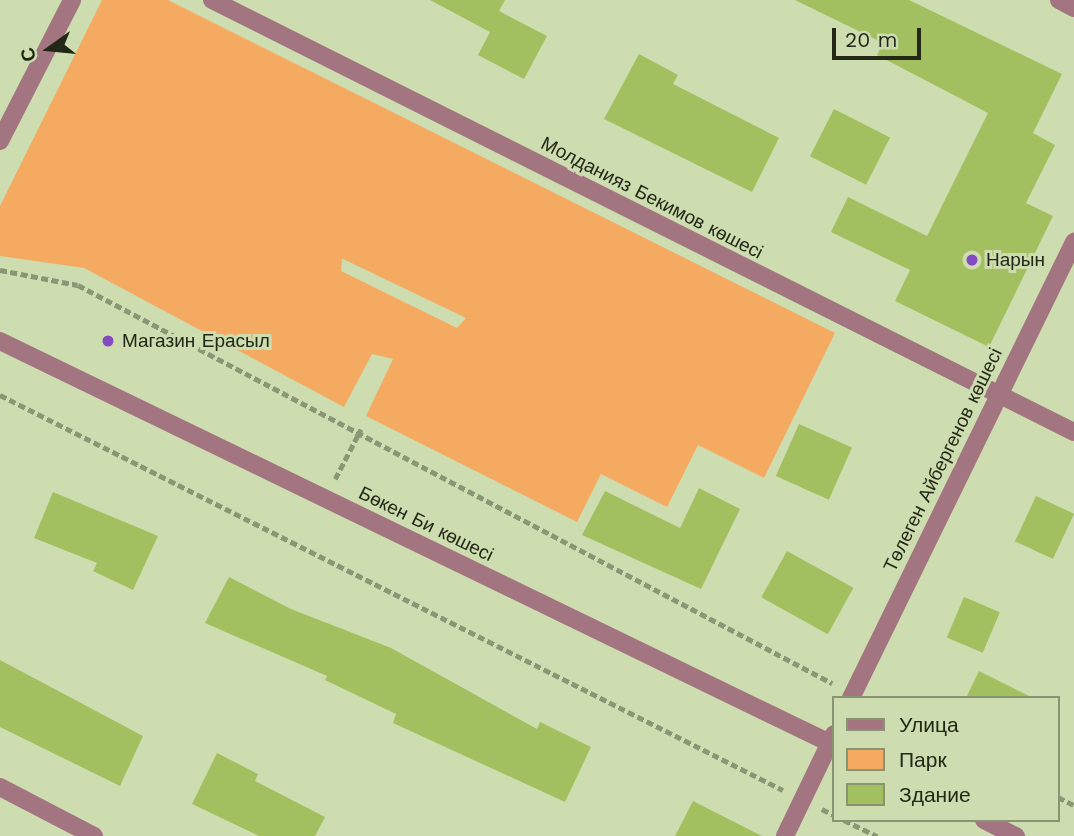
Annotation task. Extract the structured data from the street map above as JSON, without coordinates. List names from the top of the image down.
{
  "streets": {
    "street": ["Молданияз Бекимов көшесі", "Төлеген Айбергенов көшесі", "Бөкен Би көшесі"]
  },
  "crossings": [
    ["Молданияз Бекимов көшесі", "Төлеген Айбергенов көшесі"]
  ],
  "places": ["Нарын", "Магазин Ерасыл"],
  "legend": ["Улица", "Парк", "Здание"],
  "scale_bar": "20 m",
  "north": "left"
}
